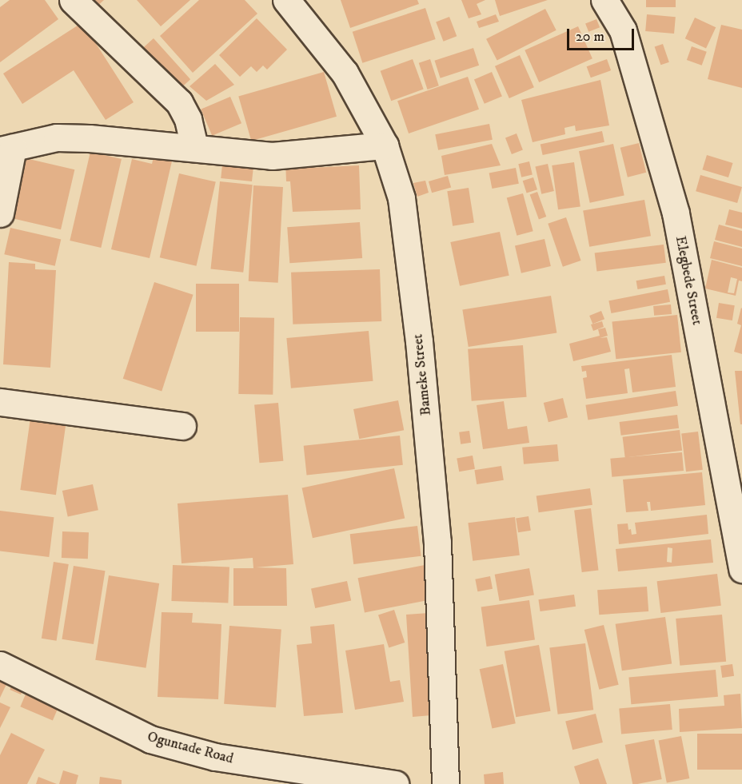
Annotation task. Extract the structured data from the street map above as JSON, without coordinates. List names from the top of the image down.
{
  "streets": {
    "street": ["Elegbede Street", "Bameke Street", "Oguntade Road"]
  },
  "scale_bar": "20 m"
}
